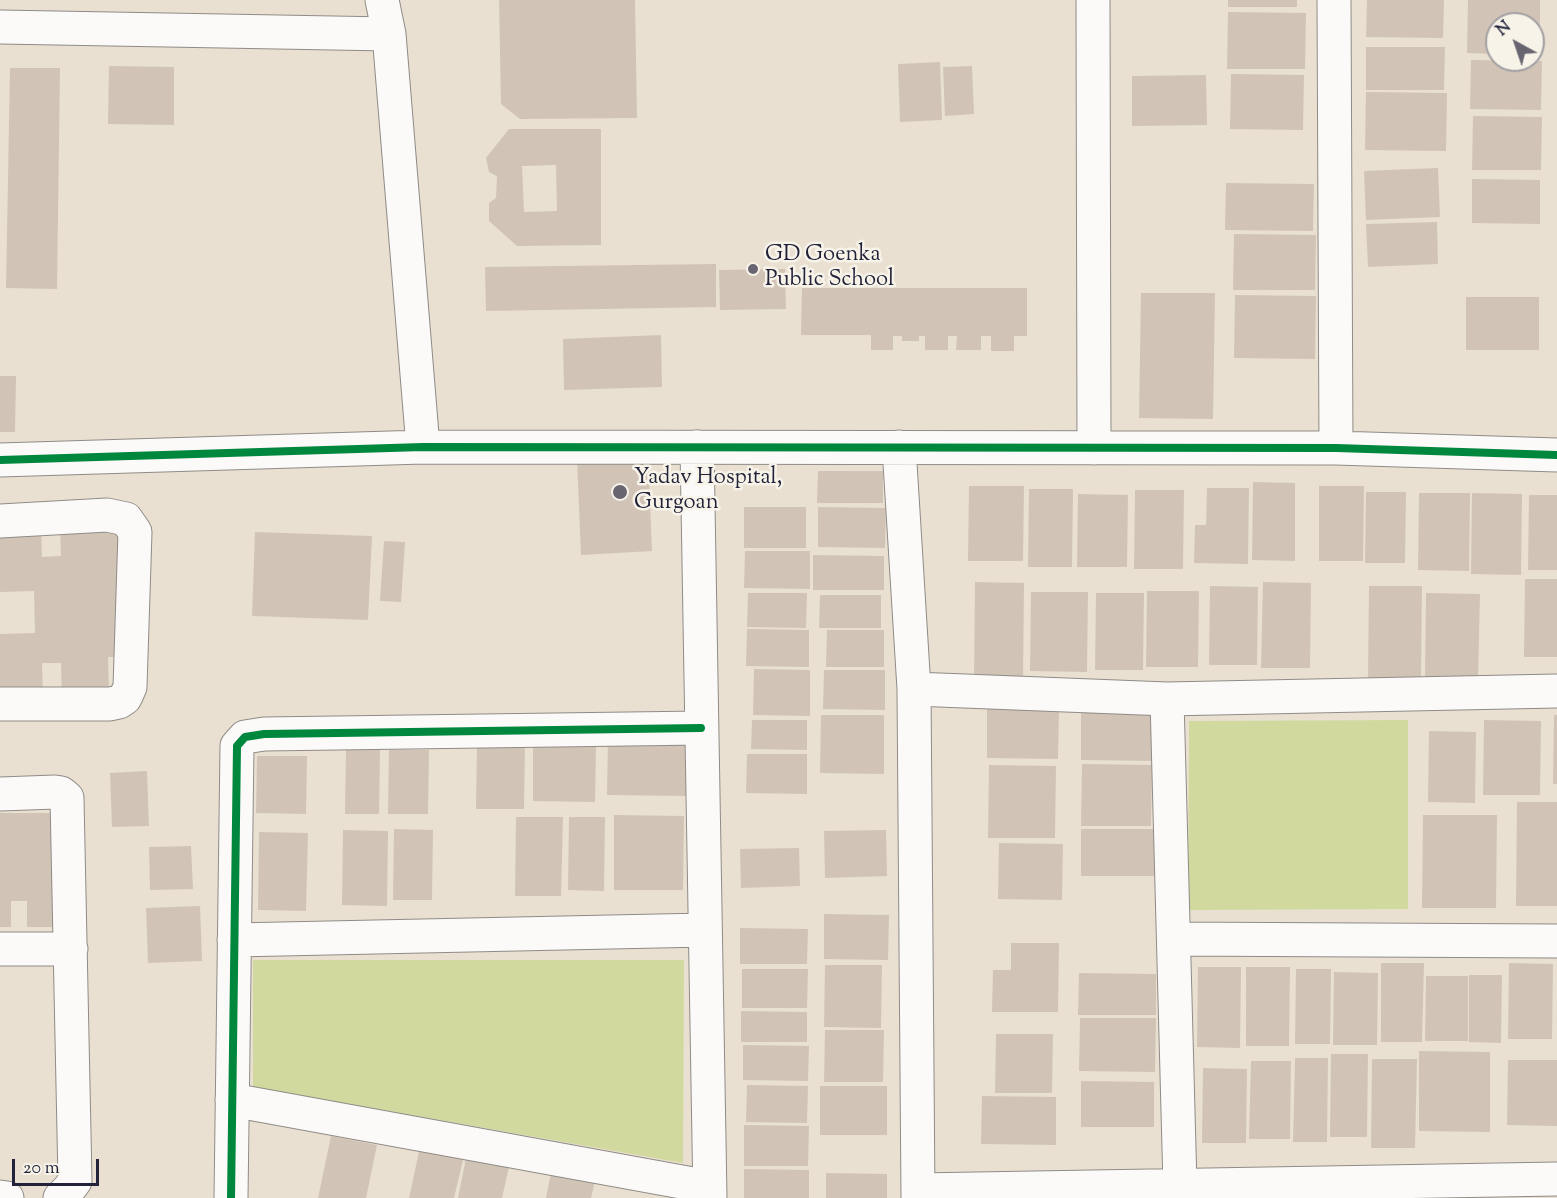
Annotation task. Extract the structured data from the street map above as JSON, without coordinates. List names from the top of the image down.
{
  "places": ["GD Goenka Public School", "Yadav Hospital, Gurgoan"],
  "scale_bar": "20 m",
  "north": "top left"
}
